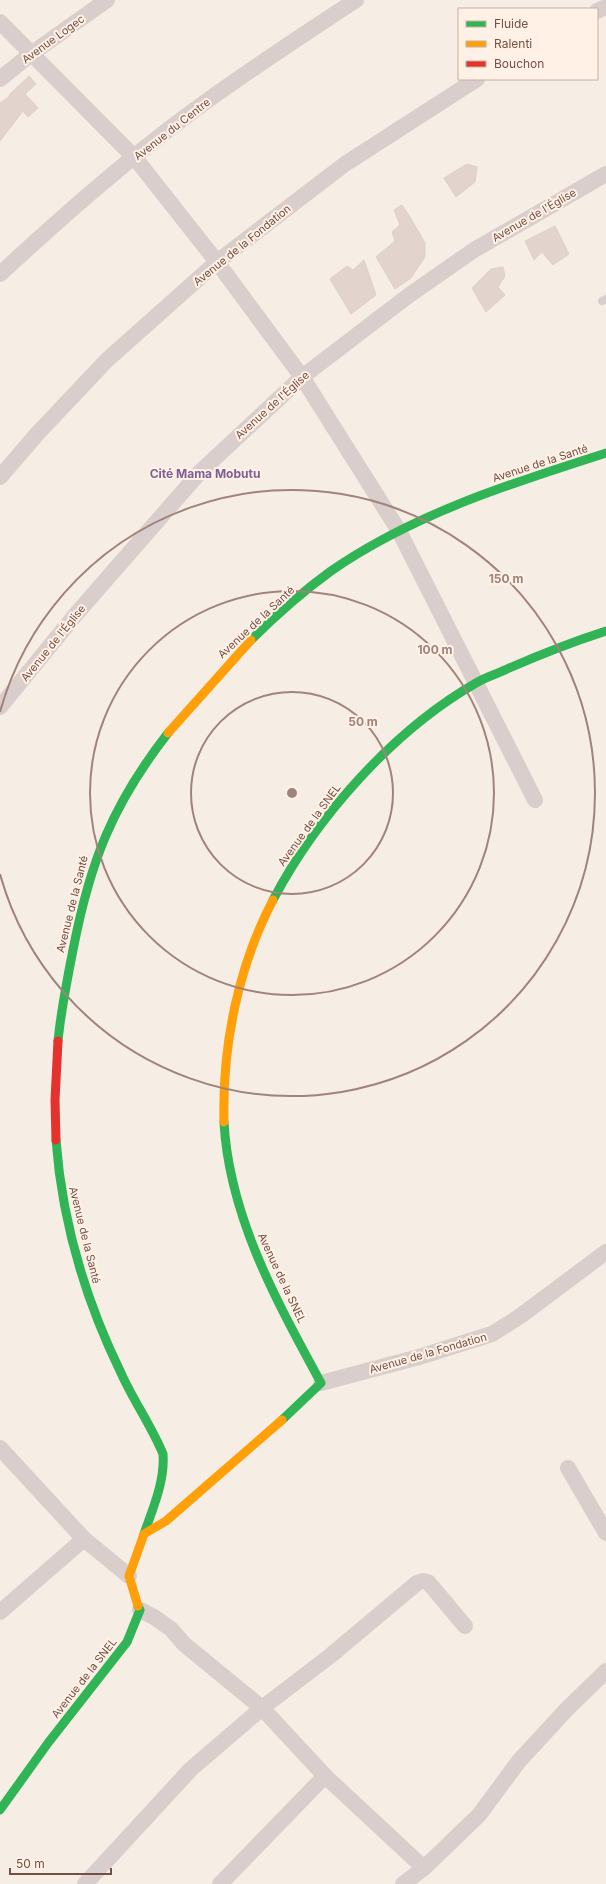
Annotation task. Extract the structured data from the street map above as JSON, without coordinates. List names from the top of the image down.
{
  "streets": {
    "street": [
      "Avenue Logec",
      "Avenue du Centre",
      "Avenue de l'Église",
      "Avenue de la Fondation",
      "Avenue de la Santé",
      "Avenue de la SNEL"
    ]
  },
  "crossings": [
    ["Avenue de la Fondation", "Avenue de la SNEL"]
  ],
  "districts": ["Cité Mama Mobutu"],
  "legend": ["Fluide", "Ralenti", "Bouchon"],
  "scale_bar": "50 m",
  "rings": ["150 m", "100 m", "50 m"]
}
